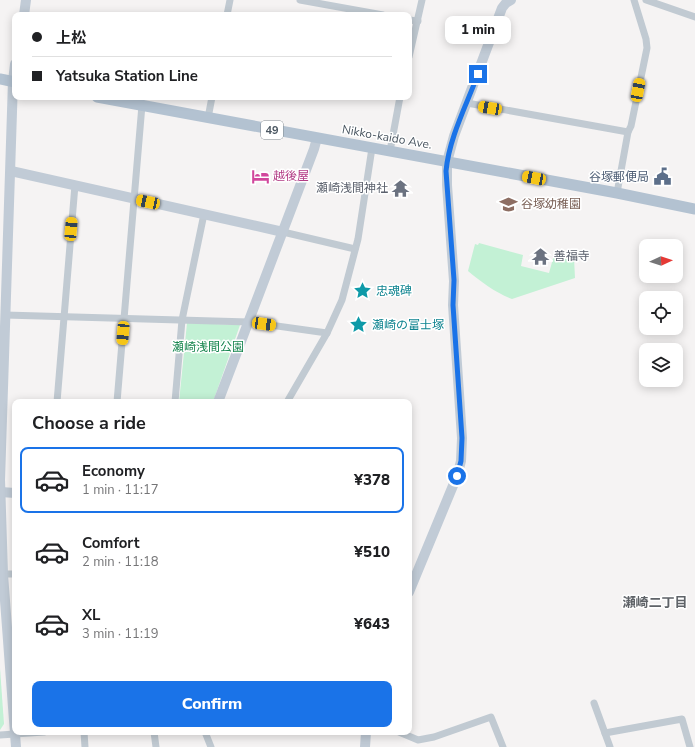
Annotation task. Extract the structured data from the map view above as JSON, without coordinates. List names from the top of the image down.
{
  "streets": {
    "main road": ["49", "Nikko-kaido Ave."]
  },
  "districts": ["瀬崎二丁目"],
  "parks": ["瀬崎浅間公園"],
  "places": {
    "hotel": ["越後屋"],
    "public building": ["谷塚郵便局"],
    "temple": ["瀬崎浅間神社", "善福寺"],
    "school or university": ["谷塚幼稚園"],
    "place": ["忠魂碑", "瀬崎の富士塚"]
  },
  "north": "right",
  "page": {
    "banner": ["上松", "Yatsuka Station Line"],
    "bubble": "1 min",
    "heading": "Choose a ride",
    "list": [
      {
        "name": "Economy",
        "note": "1 min · 11:17",
        "value": "¥378"
      },
      {
        "name": "Comfort",
        "note": "2 min · 11:18",
        "value": "¥510"
      },
      {
        "name": "XL",
        "note": "3 min · 11:19",
        "value": "¥643"
      }
    ],
    "buttons": "Confirm"
  }
}
